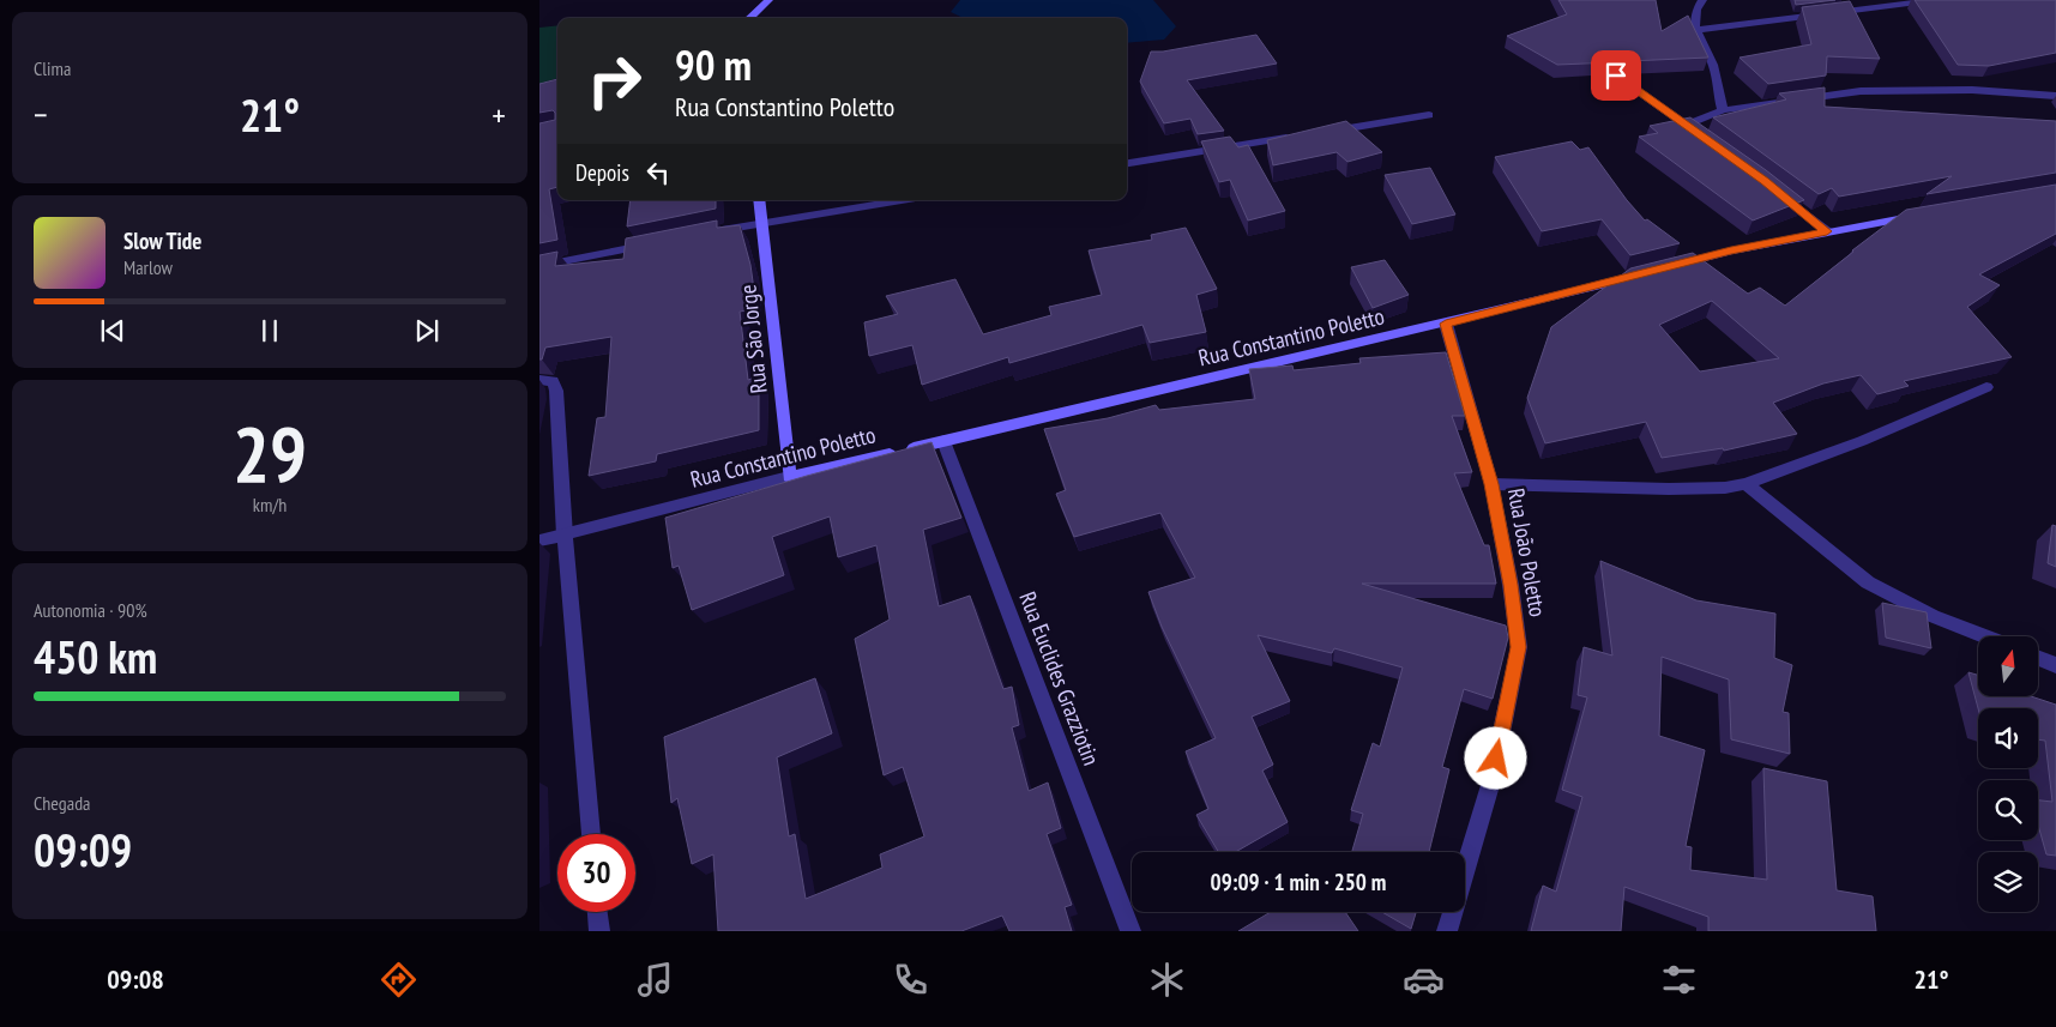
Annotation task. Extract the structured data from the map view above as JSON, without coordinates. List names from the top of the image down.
{
  "streets": {
    "street": [
      "Rua Constantino Poletto",
      "Rua São Jorge",
      "Rua João Poletto",
      "Rua Euclides Grazziotin"
    ]
  },
  "crossings": [
    ["Rua Constantino Poletto", "Rua São Jorge"],
    ["Rua Constantino Poletto", "Rua João Poletto"],
    ["Rua Constantino Poletto", "Rua Euclides Grazziotin"]
  ],
  "north": "top",
  "page": {
    "tile": [
      "Clima",
      ["29", "km/h"],
      ["Autonomia · 90%", "450 km"],
      ["Chegada", "09:09"]
    ],
    "turn": ["90 m", "Rua Constantino Poletto"],
    "heat": ["−", "21°", "+"],
    "then": "Depois",
    "song": ["Slow Tide", "Marlow"],
    "limit": "30",
    "trip": "09:09 · 1 min · 250 m",
    "tabs": ["09:08", "21°"]
  }
}
